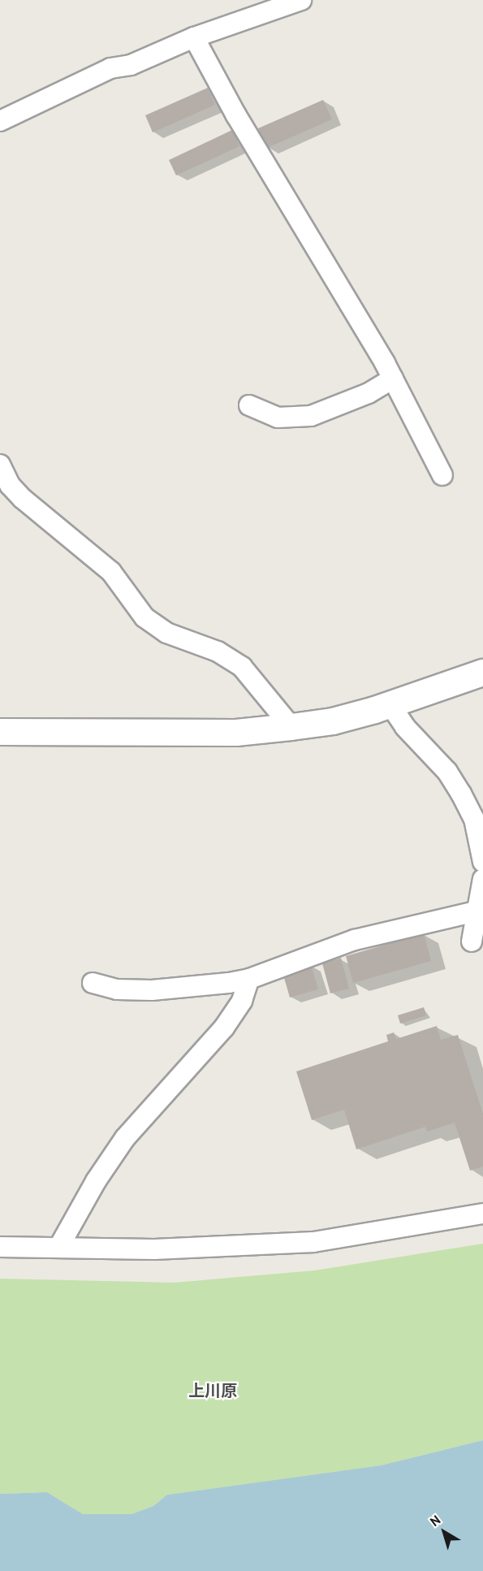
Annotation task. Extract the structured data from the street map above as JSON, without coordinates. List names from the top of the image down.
{
  "districts": ["上川原"],
  "north": "top left"
}
